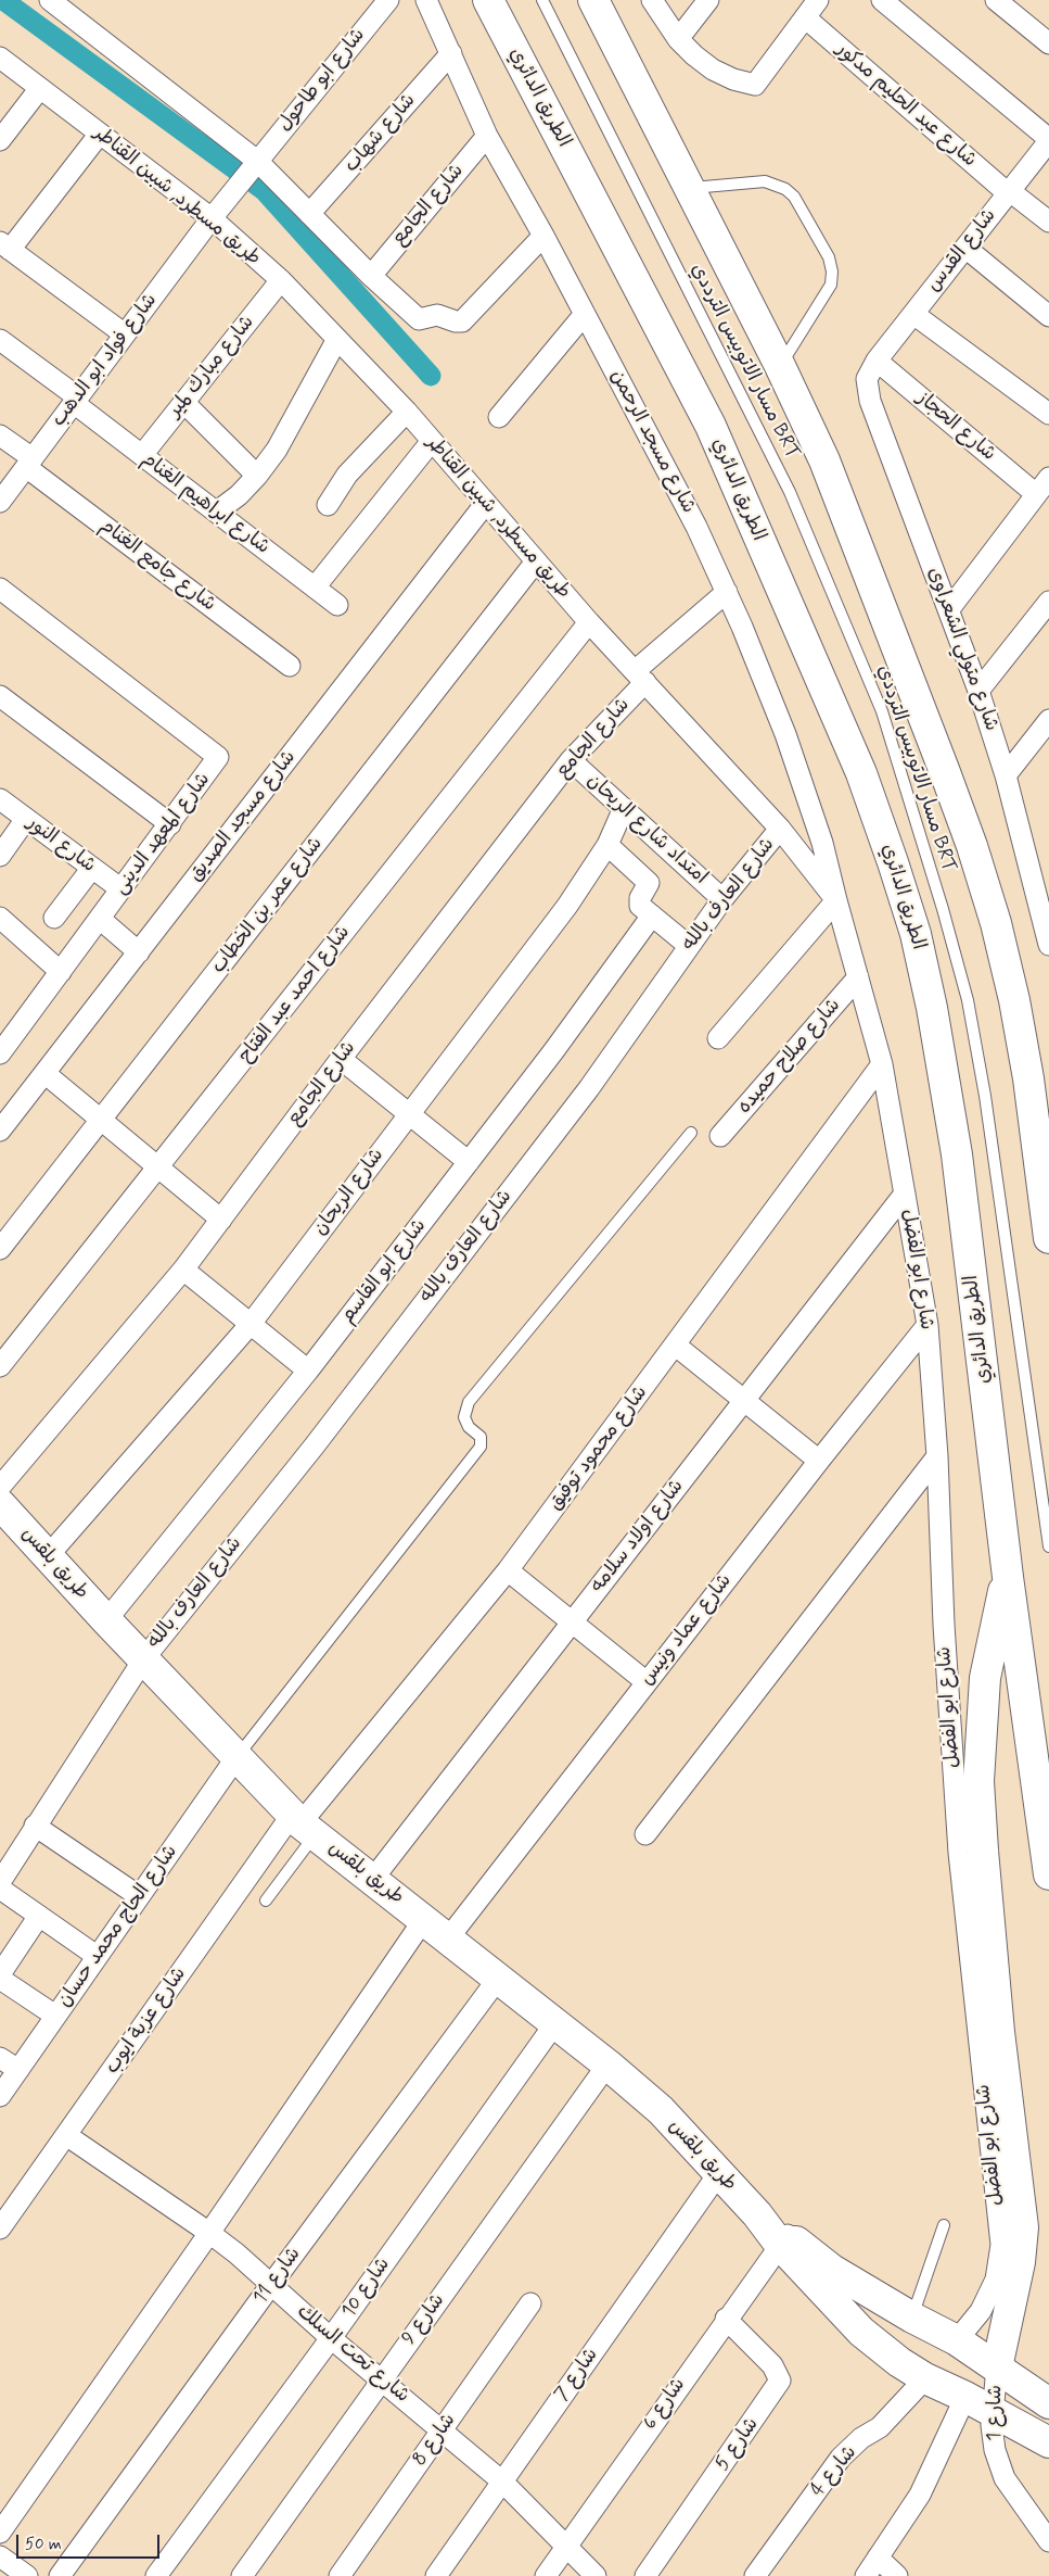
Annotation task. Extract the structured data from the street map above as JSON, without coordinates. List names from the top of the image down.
{
  "streets": {
    "main road": ["الطريق الدائري", "طريق بلقس"],
    "street": [
      "شارع ابو طاحول",
      "شارع عبد الحليم مدكور",
      "شارع شهاب",
      "طريق مسطرد, شبين القناطر",
      "شارع الجامع",
      "شارع القدس",
      "شارع فواد ابو الدهب",
      "شارع مبارك لمير",
      "شارع الحجاز",
      "شارع مسجد الرحمن",
      "شارع ابراهيم الغنام",
      "شارع جامع الغنام",
      "شارع متولي الشعراوى",
      "شارع مسجد الصديق",
      "امتداد شارع الريحان",
      "شارع المعهد الدينى",
      "شارع النور",
      "شارع العارف بالله",
      "شارع عمر بن الخطاب",
      "شارع احمد عبد الفتاح",
      "شارع صلاح حميده",
      "شارع الريحان",
      "شارع ابو الفضل",
      "شارع ابو القاسم",
      "شارع محمود توفيق",
      "شارع اولاد سلامه",
      "شارع عماد ونيس",
      "شارع الحاج محمد حسان",
      "شارع عزبة ايوب",
      "شارع 11",
      "شارع 10",
      "شارع 9",
      "شارع تحت السلك",
      "شارع 7",
      "شارع 6",
      "شارع 1",
      "شارع 8",
      "شارع 5",
      "شارع 4"
    ],
    "lane": ["مسار الاتوبيس الترددي BRT"]
  },
  "crossings": [
    ["شارع ابو طاحول", "طريق مسطرد, شبين القناطر"],
    ["شارع ابو طاحول", "شارع فواد ابو الدهب"],
    ["شارع عبد الحليم مدكور", "شارع القدس"],
    ["شارع شهاب", "شارع مسجد الرحمن"],
    ["طريق مسطرد, شبين القناطر", "شارع الجامع"],
    ["طريق مسطرد, شبين القناطر", "شارع فواد ابو الدهب"],
    ["طريق مسطرد, شبين القناطر", "شارع مبارك لمير"],
    ["طريق مسطرد, شبين القناطر", "شارع مسجد الرحمن"],
    ["طريق مسطرد, شبين القناطر", "شارع مسجد الصديق"],
    ["طريق مسطرد, شبين القناطر", "شارع العارف بالله"],
    ["طريق مسطرد, شبين القناطر", "شارع عمر بن الخطاب"],
    ["طريق مسطرد, شبين القناطر", "شارع احمد عبد الفتاح"],
    ["طريق مسطرد, شبين القناطر", "شارع صلاح حميده"],
    ["طريق مسطرد, شبين القناطر", "شارع ابو الفضل"],
    ["طريق مسطرد, شبين القناطر", "شارع محمود توفيق"],
    ["شارع الجامع", "شارع مسجد الرحمن"],
    ["شارع الجامع", "امتداد شارع الريحان"],
    ["شارع القدس", "شارع الحجاز"],
    ["شارع القدس", "شارع متولي الشعراوى"],
    ["شارع فواد ابو الدهب", "شارع ابراهيم الغنام"],
    ["شارع فواد ابو الدهب", "شارع جامع الغنام"],
    ["شارع مبارك لمير", "شارع ابراهيم الغنام"],
    ["شارع الحجاز", "شارع متولي الشعراوى"],
    ["امتداد شارع الريحان", "شارع العارف بالله"],
    ["امتداد شارع الريحان", "شارع الريحان"],
    ["شارع المعهد الدينى", "شارع النور"],
    ["شارع العارف بالله", "طريق بلقس"],
    ["شارع الريحان", "طريق بلقس"],
    ["شارع ابو الفضل", "شارع محمود توفيق"],
    ["شارع ابو الفضل", "شارع اولاد سلامه"],
    ["شارع ابو الفضل", "شارع عماد ونيس"],
    ["شارع ابو القاسم", "طريق بلقس"],
    ["شارع محمود توفيق", "طريق بلقس"],
    ["شارع محمود توفيق", "شارع عزبة ايوب"],
    ["شارع اولاد سلامه", "طريق بلقس"],
    ["طريق بلقس", "شارع عماد ونيس"],
    ["طريق بلقس", "شارع الحاج محمد حسان"],
    ["طريق بلقس", "شارع عزبة ايوب"],
    ["طريق بلقس", "شارع 11"],
    ["طريق بلقس", "شارع 10"],
    ["طريق بلقس", "شارع 9"],
    ["طريق بلقس", "شارع 7"],
    ["طريق بلقس", "شارع 6"],
    ["شارع عزبة ايوب", "شارع تحت السلك"],
    ["شارع 11", "شارع تحت السلك"],
    ["شارع 10", "شارع تحت السلك"],
    ["شارع 9", "شارع تحت السلك"],
    ["شارع تحت السلك", "شارع 7"],
    ["شارع تحت السلك", "شارع 6"],
    ["شارع تحت السلك", "شارع 8"],
    ["شارع 6", "شارع 5"]
  ],
  "scale_bar": "50 m"
}
